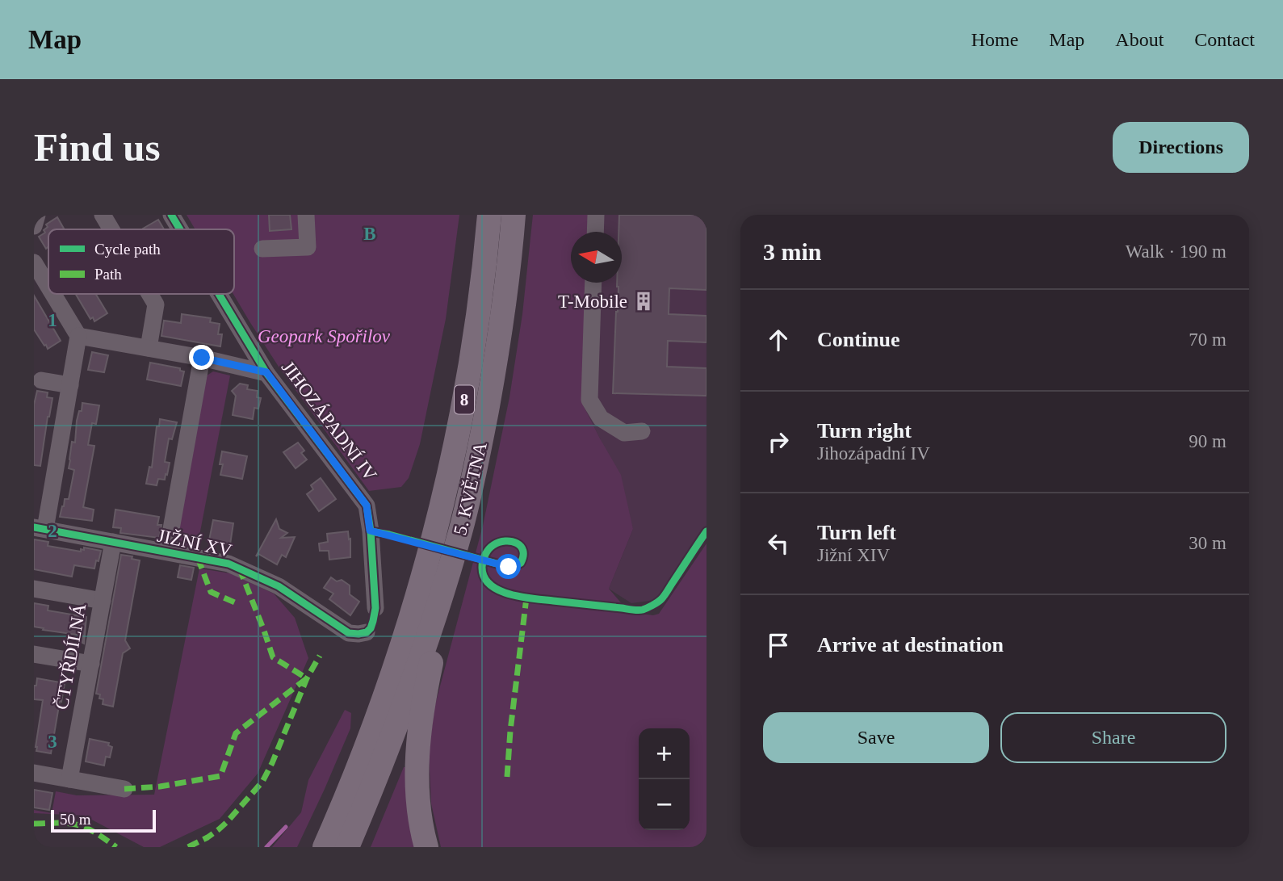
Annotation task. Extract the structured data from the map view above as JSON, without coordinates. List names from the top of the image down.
{
  "streets": {
    "highway": ["8", "5. KVĚTNA"],
    "street": ["JIHOZÁPADNÍ IV", "JIŽNÍ XV", "ČTYŘDÍLNÁ"]
  },
  "crossings": [
    ["JIŽNÍ XV", "ČTYŘDÍLNÁ"]
  ],
  "parks": ["Geopark Spořilov"],
  "places": {
    "building": ["T-Mobile"]
  },
  "legend": ["Cycle path", "Path"],
  "scale_bar": "50 m",
  "north": "left",
  "page": {
    "header": "Map",
    "nav": [
      "Home",
      "Map",
      "About",
      "Contact"
    ],
    "buttons": [
      "Directions",
      ["Save", "Share"]
    ],
    "title": "Find us",
    "heading": ["3 min", "Walk · 190 m"],
    "list": [
      ["Continue", "70 m"],
      ["Turn right", "Jihozápadní IV", "90 m"],
      ["Turn left", "Jižní XIV", "30 m"],
      "Arrive at destination"
    ],
    "map_buttons": ["+", "−"],
    "scale": "50 m"
  },
  "grid": {
    "columns": ["B"],
    "rows": ["1", "2", "3"]
  }
}
